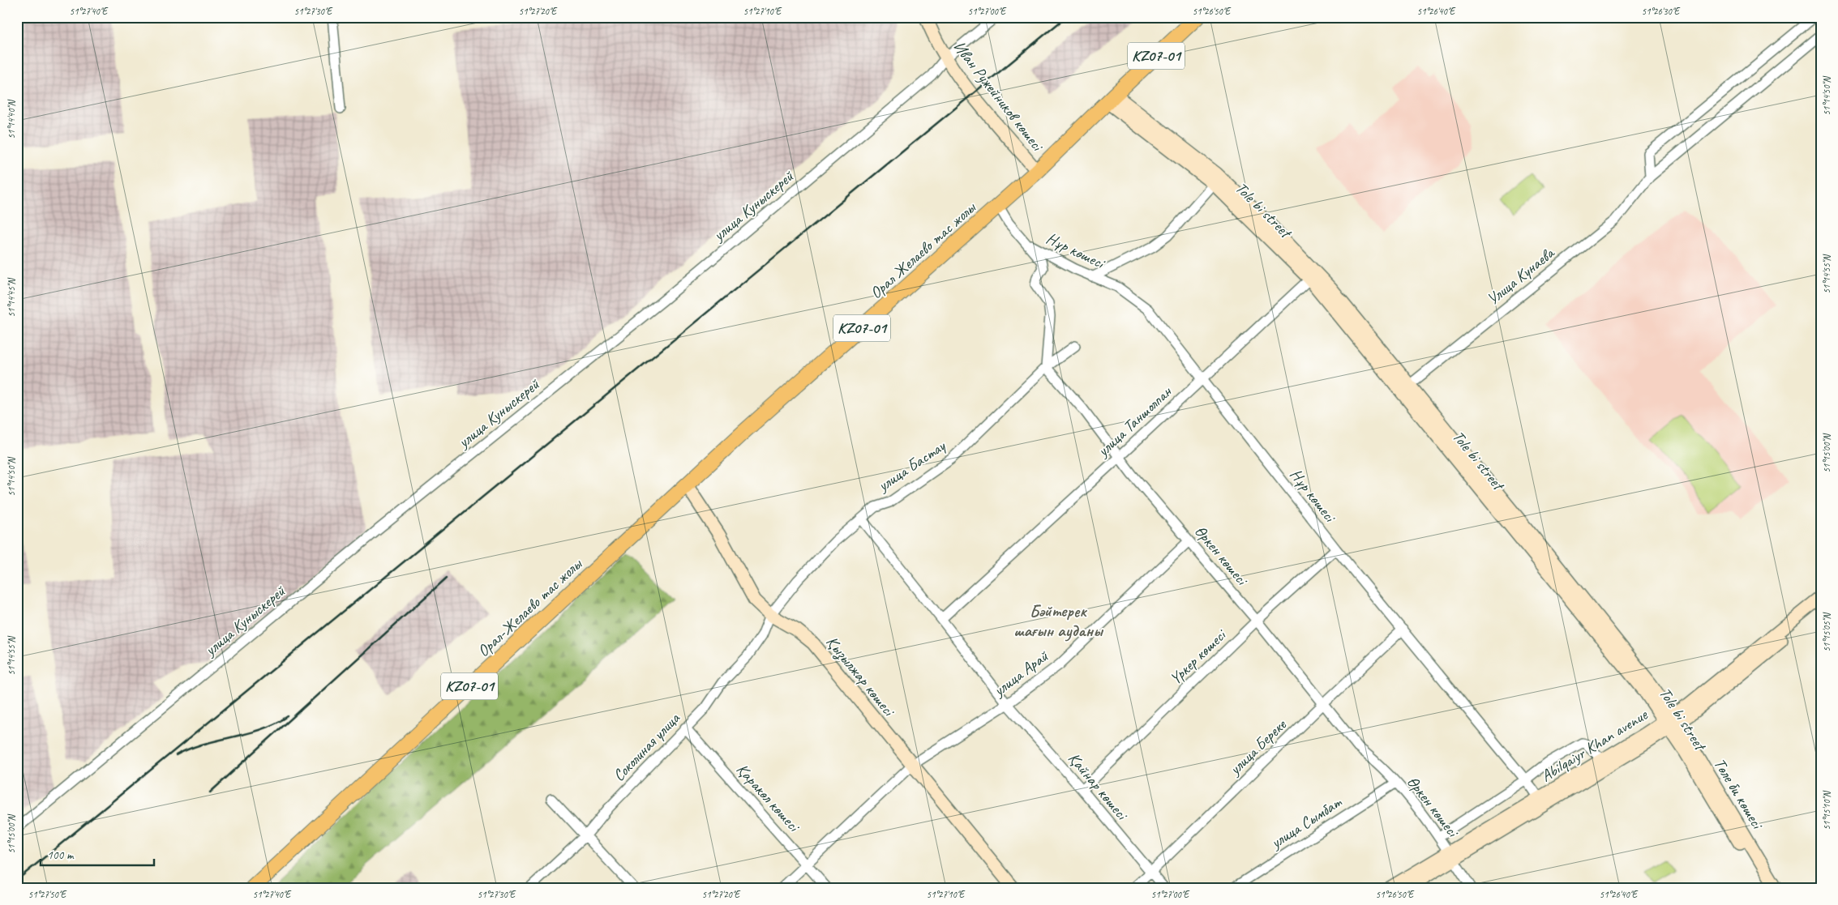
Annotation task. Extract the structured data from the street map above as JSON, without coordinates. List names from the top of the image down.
{
  "streets": {
    "main road": [
      "KZ07-01",
      "Иван Ружейников көшесі",
      "Tole bi street",
      "Орал Желаево тас жолы",
      "Орал-Желаево тас жолы",
      "Қызылжар көшесі",
      "Abilqaiyr Khan avenue",
      "Төле би көшесі"
    ],
    "street": [
      "улица Куныскерей",
      "Нұр көшесі",
      "Улица Кунаева",
      "улица Таншолпан",
      "улица Бастау",
      "Өркен көшесі",
      "Үркер көшесі",
      "улица Арай",
      "Соколиная улица",
      "улица Береке",
      "Қайнар көшесі",
      "Қаракөл көшесі",
      "улица Сымбат"
    ]
  },
  "crossings": [
    ["KZ07-01", "Иван Ружейников көшесі"],
    ["KZ07-01", "Tole bi street"],
    ["KZ07-01", "Орал Желаево тас жолы"],
    ["Иван Ружейников көшесі", "улица Куныскерей"],
    ["Иван Ружейников көшесі", "Орал Желаево тас жолы"],
    ["Tole bi street", "Улица Кунаева"],
    ["Tole bi street", "улица Таншолпан"],
    ["Tole bi street", "Abilqaiyr Khan avenue"],
    ["Tole bi street", "Төле би көшесі"],
    ["Орал Желаево тас жолы", "Орал-Желаево тас жолы"],
    ["Орал Желаево тас жолы", "Қызылжар көшесі"],
    ["Нұр көшесі", "улица Таншолпан"],
    ["Нұр көшесі", "Үркер көшесі"],
    ["Нұр көшесі", "Abilqaiyr Khan avenue"],
    ["Нұр көшесі", "улица Береке"],
    ["улица Таншолпан", "Өркен көшесі"],
    ["улица Таншолпан", "Қайнар көшесі"],
    ["улица Бастау", "Өркен көшесі"],
    ["улица Бастау", "Қызылжар көшесі"],
    ["улица Бастау", "Соколиная улица"],
    ["улица Бастау", "Қайнар көшесі"],
    ["Өркен көшесі", "Үркер көшесі"],
    ["Өркен көшесі", "улица Арай"],
    ["Өркен көшесі", "Abilqaiyr Khan avenue"],
    ["Өркен көшесі", "улица Береке"],
    ["Өркен көшесі", "улица Сымбат"],
    ["Орал-Желаево тас жолы", "Қызылжар көшесі"],
    ["Үркер көшесі", "Қайнар көшесі"],
    ["улица Арай", "Қызылжар көшесі"],
    ["улица Арай", "Қайнар көшесі"],
    ["улица Арай", "Қаракөл көшесі"],
    ["Қызылжар көшесі", "Соколиная улица"],
    ["Abilqaiyr Khan avenue", "Төле би көшесі"],
    ["Соколиная улица", "Қаракөл көшесі"],
    ["улица Береке", "Қайнар көшесі"]
  ],
  "districts": ["Бәйтерек шағын ауданы"],
  "scale_bar": "100 m",
  "coordinates": [
    "51°27'40\"E",
    "51°27'30\"E",
    "51°27'20\"E",
    "51°27'10\"E",
    "51°27'00\"E",
    "51°26'50\"E",
    "51°26'40\"E",
    "51°26'30\"E",
    "51°14'50\"N",
    "51°14'40\"N",
    "51°14'55\"N",
    "51°14'45\"N",
    "51°15'00\"N",
    "51°15'05\"N",
    "51°15'10\"N",
    "51°27'50\"E"
  ]
}
